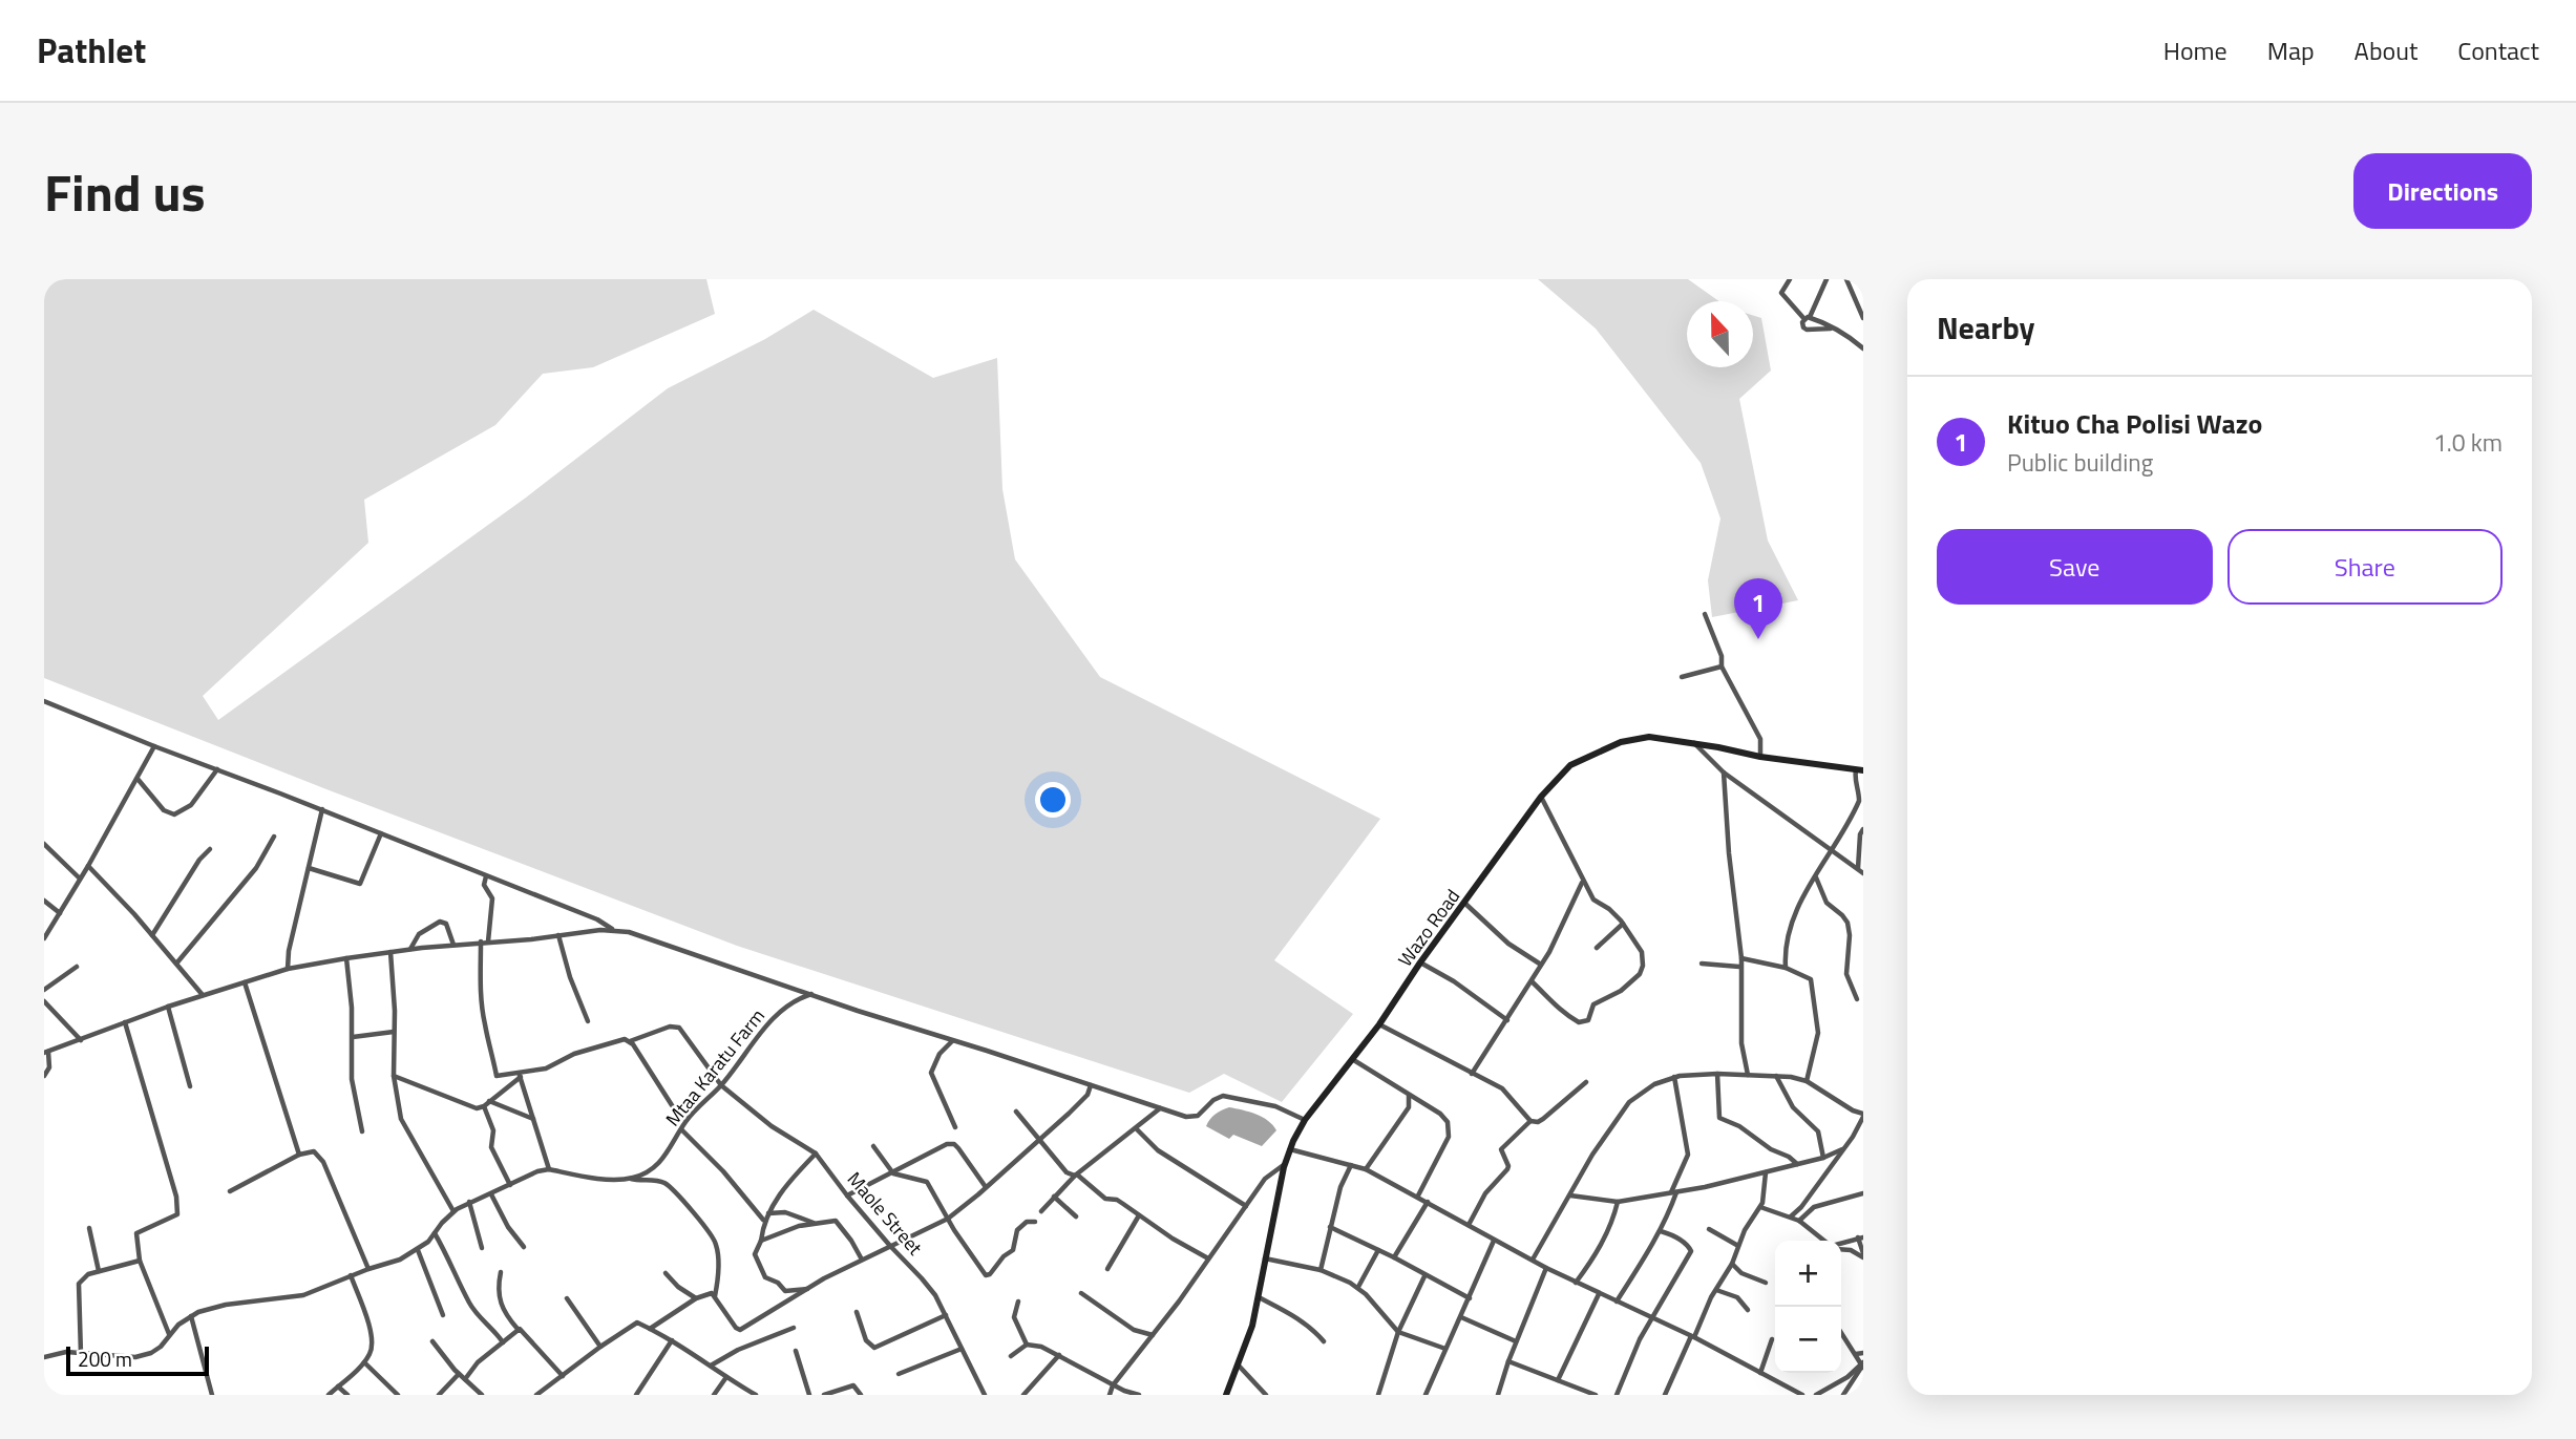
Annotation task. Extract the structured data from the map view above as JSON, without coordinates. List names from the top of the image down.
{
  "streets": {
    "main road": ["Wazo Road"],
    "street": ["Mtaa Karatu Farm", "Maole Street"]
  },
  "crossings": [
    ["Mtaa Karatu Farm", "Maole Street"]
  ],
  "scale_bar": "200 m",
  "north": "top",
  "page": {
    "header": "Pathlet",
    "nav": [
      "Home",
      "Map",
      "About",
      "Contact"
    ],
    "title": "Find us",
    "buttons": [
      "Directions",
      ["Save", "Share"]
    ],
    "heading": "Nearby",
    "list": [
      {
        "mark": "1",
        "name": "Kituo Cha Polisi Wazo",
        "note": "Public building",
        "value": "1.0 km"
      }
    ],
    "pins": "1",
    "map_buttons": ["+", "−"],
    "scale": "200 m"
  }
}
